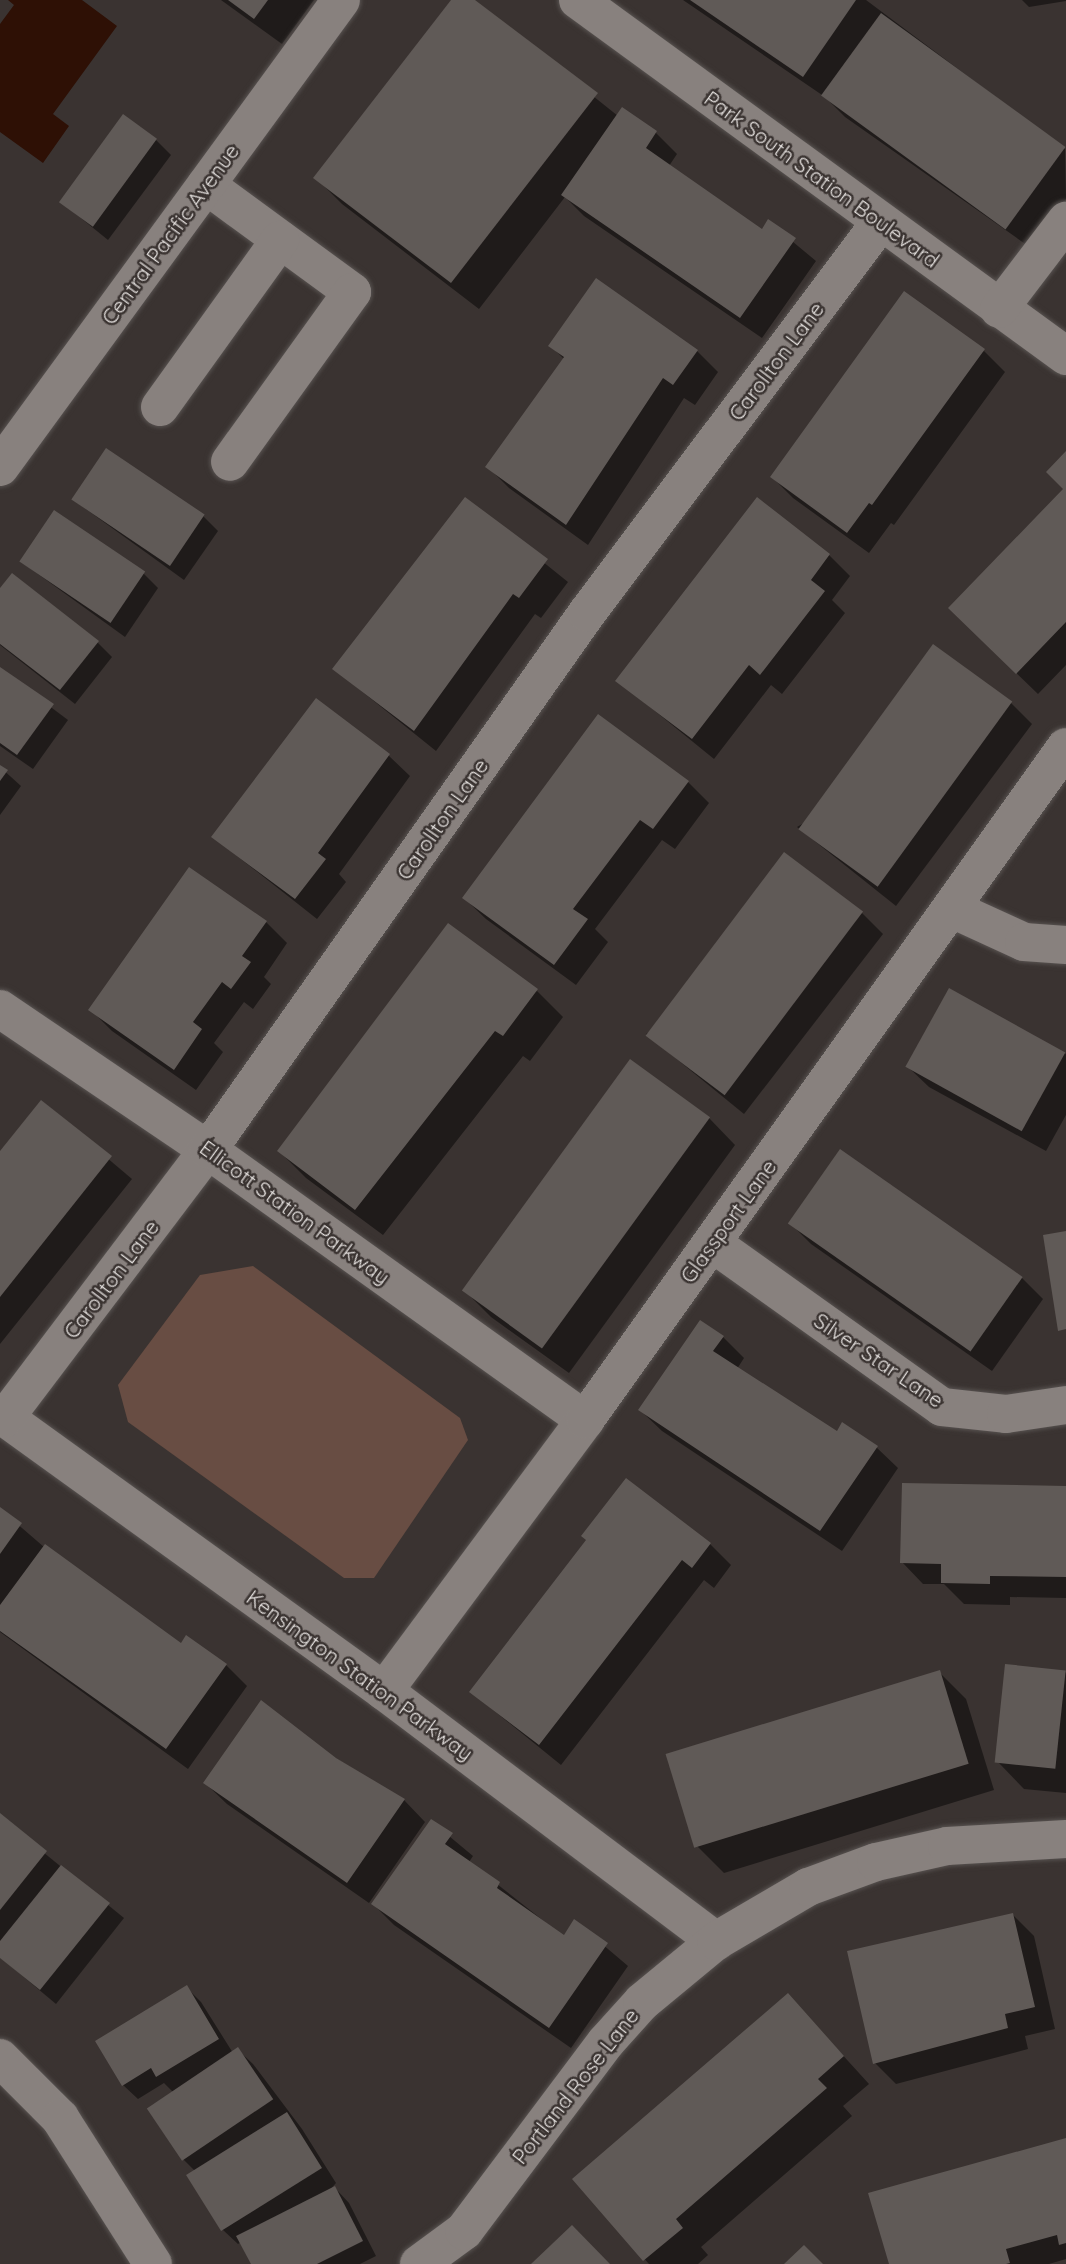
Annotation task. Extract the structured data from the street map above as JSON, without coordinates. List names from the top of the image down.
{
  "streets": {
    "street": [
      "Park South Station Boulevard",
      "Central Pacific Avenue",
      "Carollton Lane",
      "Ellicott Station Parkway",
      "Glassport Lane",
      "Silver Star Lane",
      "Kensington Station Parkway",
      "Portland Rose Lane"
    ]
  },
  "crossings": [
    ["Park South Station Boulevard", "Carollton Lane"],
    ["Carollton Lane", "Ellicott Station Parkway"],
    ["Carollton Lane", "Kensington Station Parkway"],
    ["Ellicott Station Parkway", "Glassport Lane"],
    ["Glassport Lane", "Silver Star Lane"],
    ["Glassport Lane", "Kensington Station Parkway"],
    ["Kensington Station Parkway", "Portland Rose Lane"]
  ]
}
